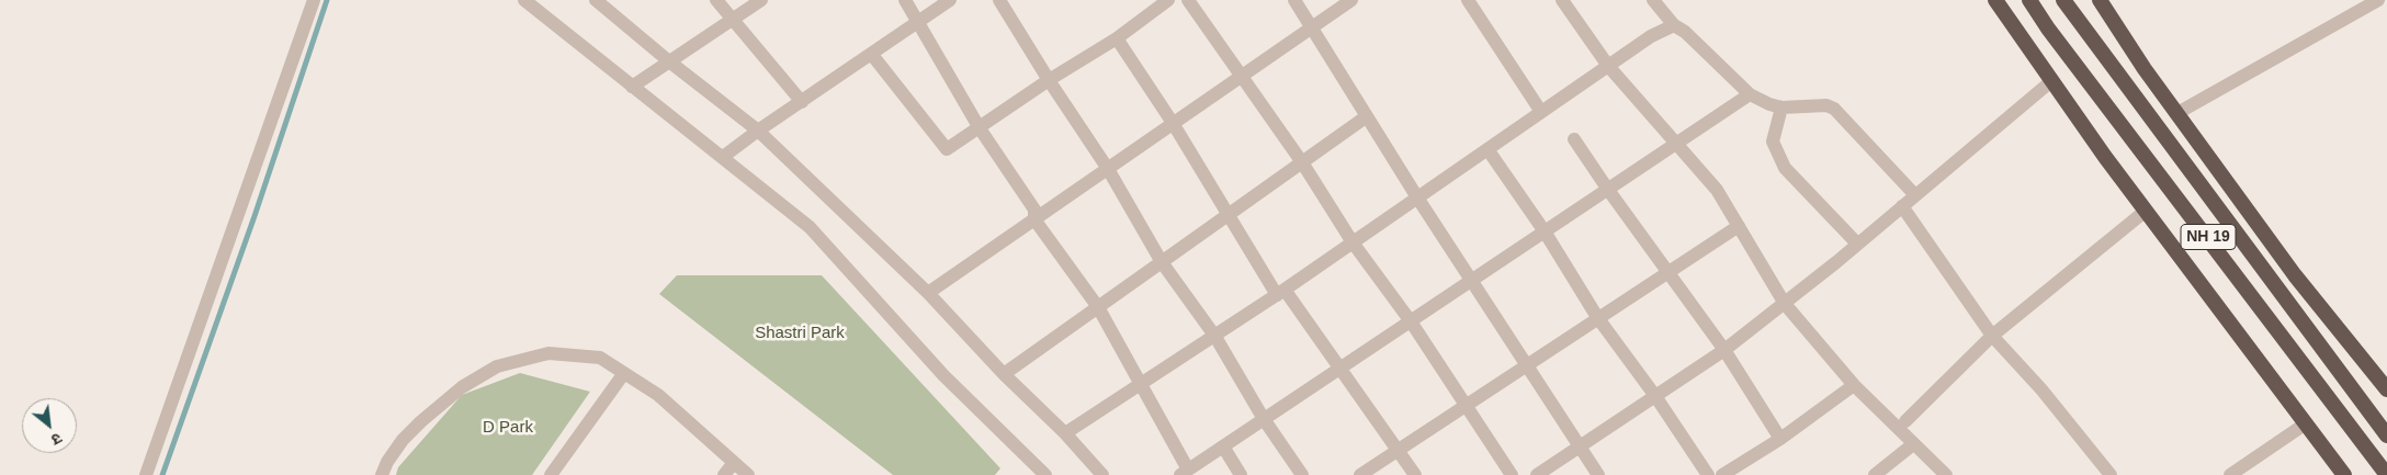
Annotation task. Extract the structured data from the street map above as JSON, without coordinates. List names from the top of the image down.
{
  "streets": {
    "highway": ["NH 19"]
  },
  "parks": ["Shastri Park", "D Park"],
  "north": "bottom right"
}
